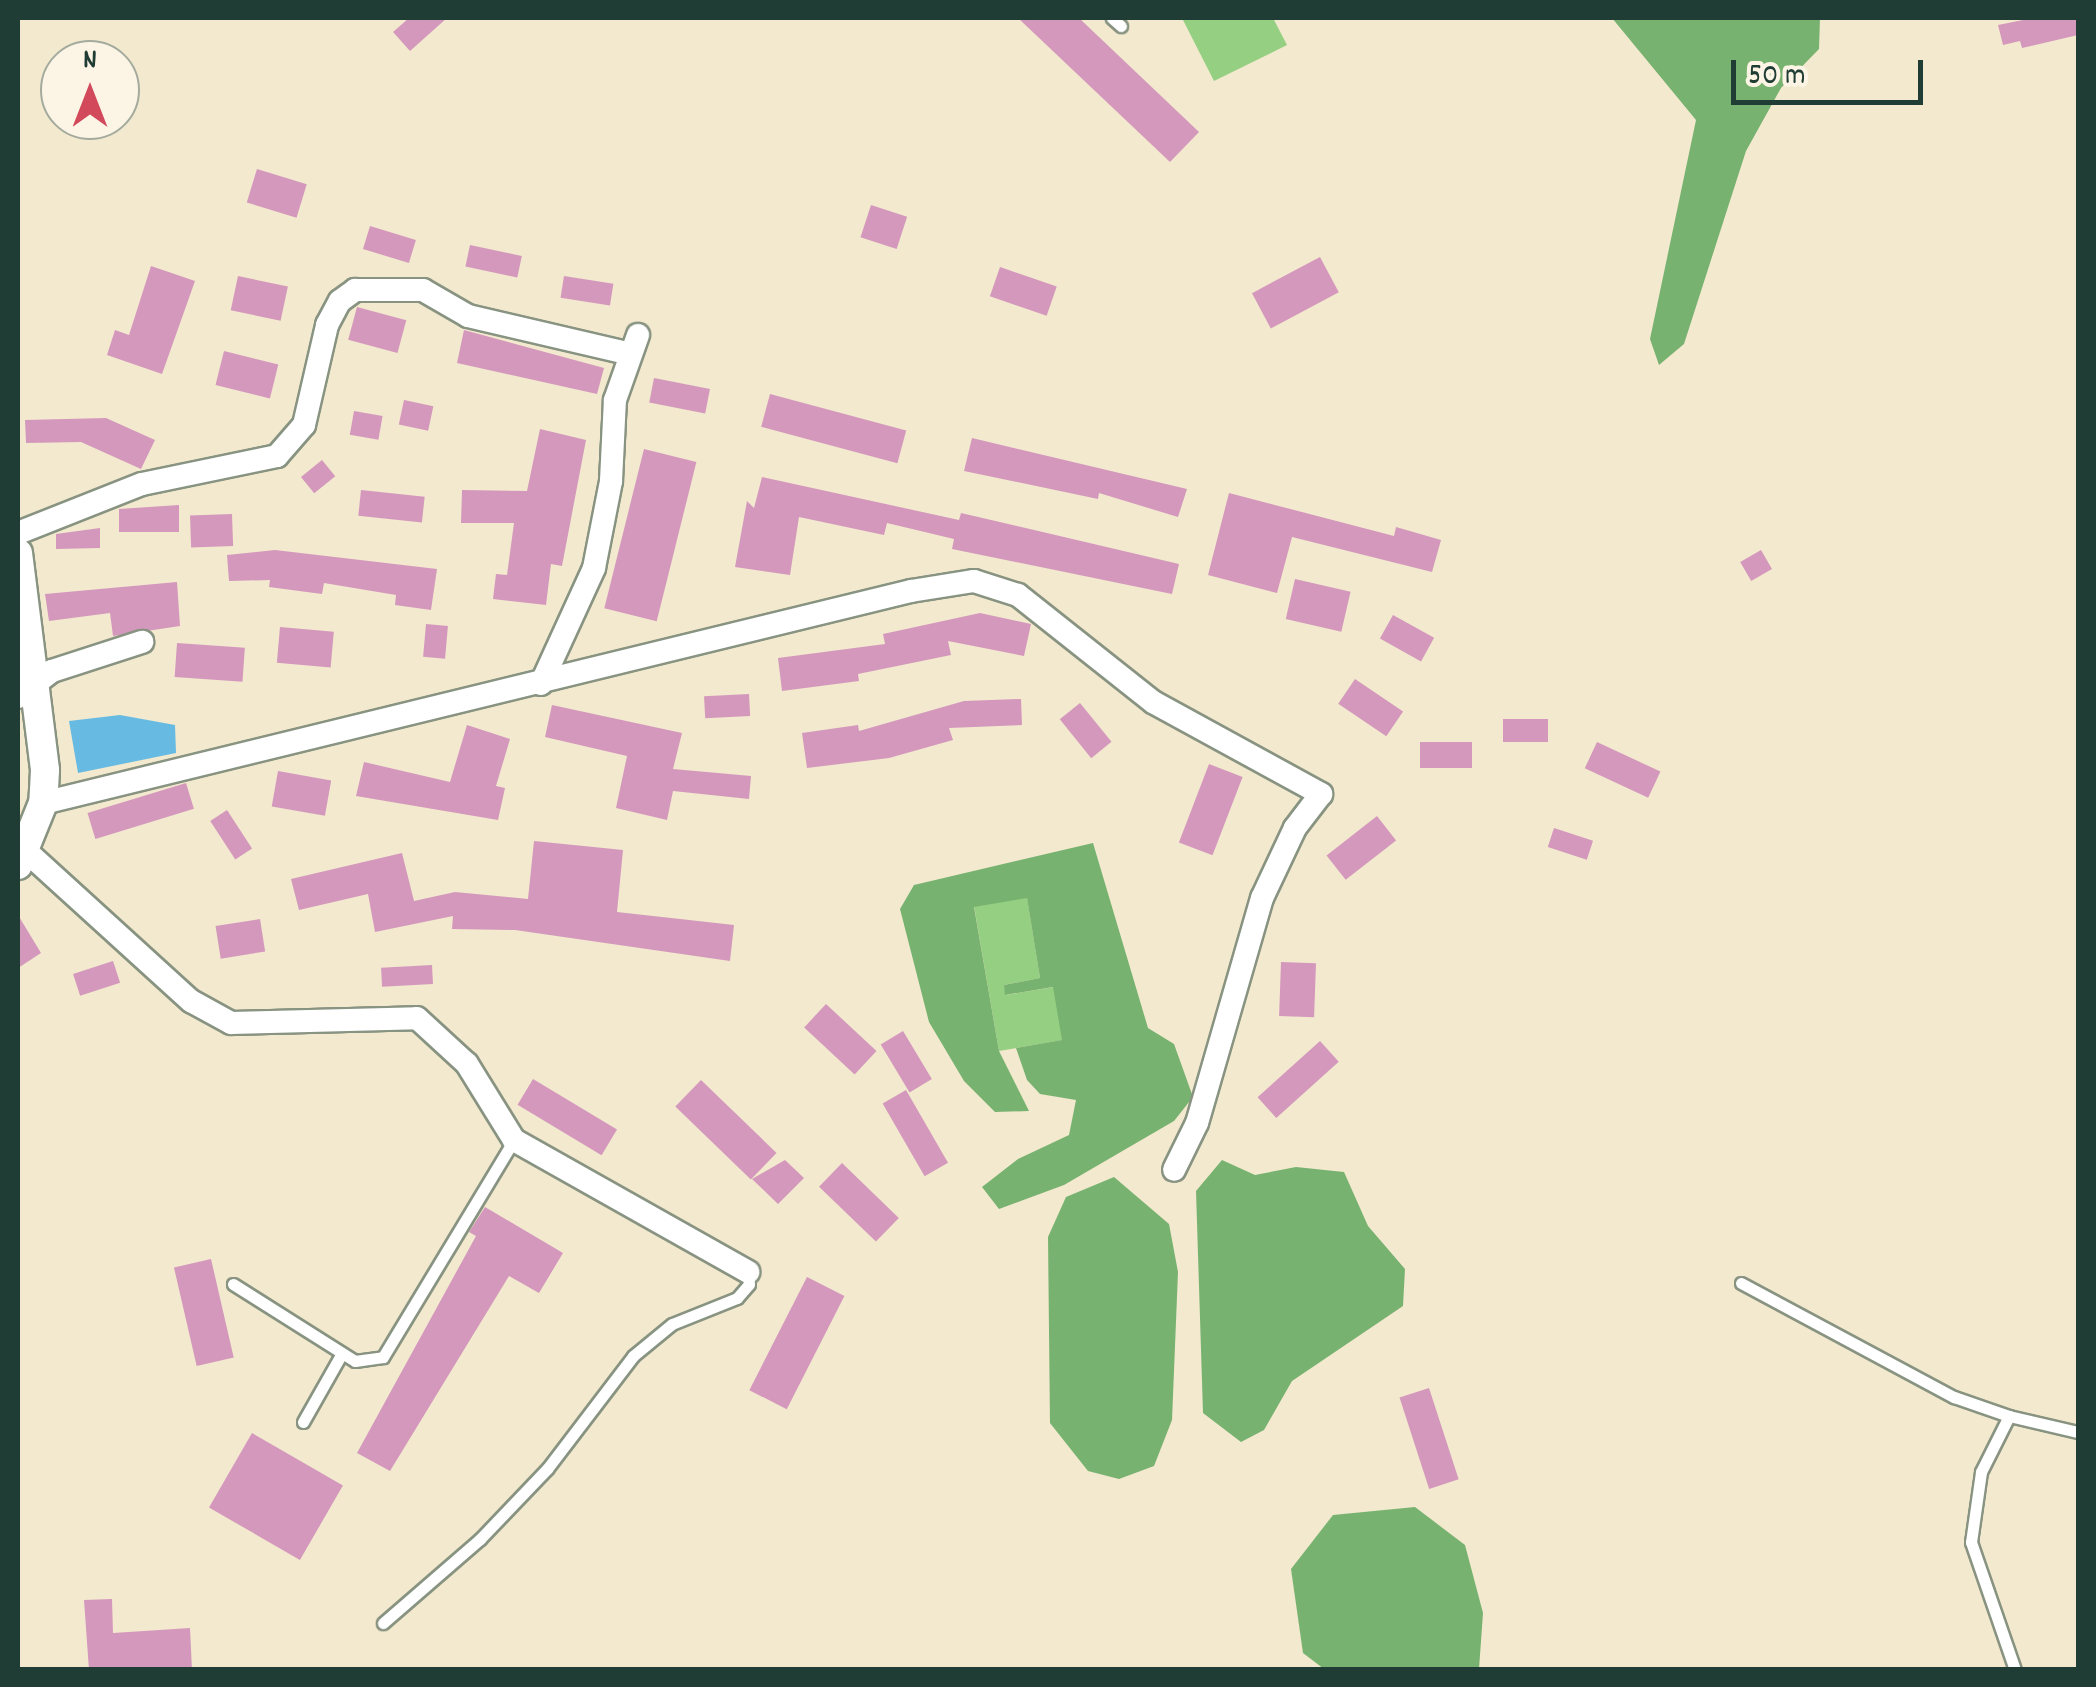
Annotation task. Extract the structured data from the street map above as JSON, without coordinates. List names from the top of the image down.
{
  "scale_bar": "50 m",
  "north": "top"
}
